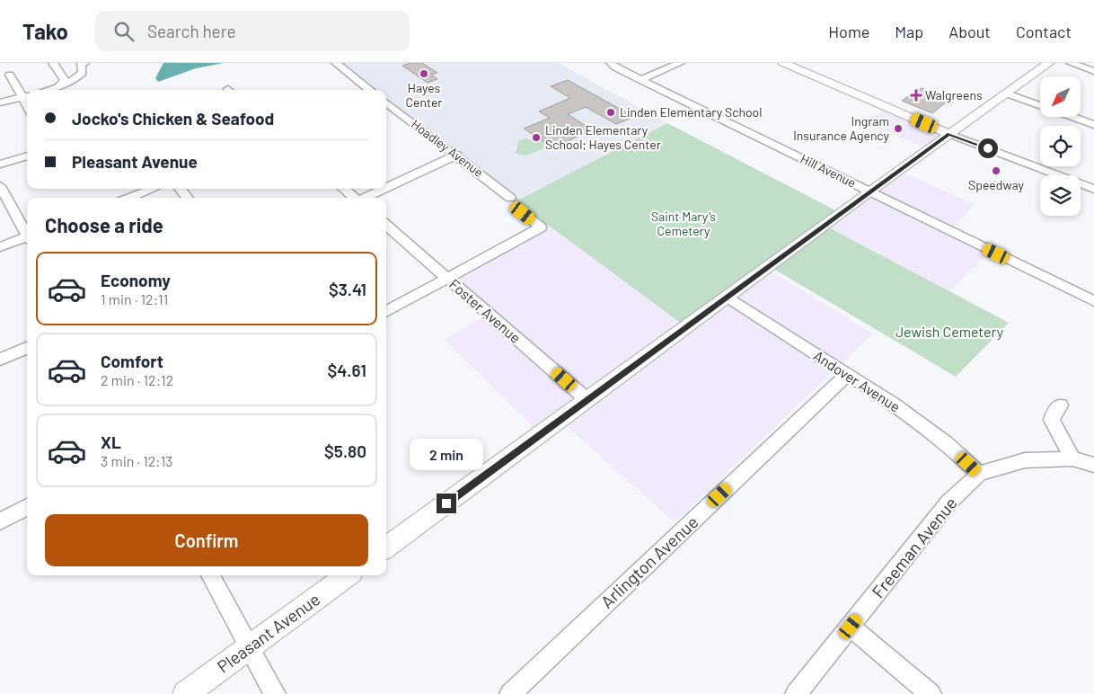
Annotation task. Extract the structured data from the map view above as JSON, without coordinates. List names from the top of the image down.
{
  "streets": {
    "main road": ["Pleasant Avenue"],
    "street": [
      "Hoadley Avenue",
      "Hill Avenue",
      "Foster Avenue",
      "Andover Avenue",
      "Freeman Avenue",
      "Arlington Avenue"
    ]
  },
  "crossings": [
    ["Andover Avenue", "Freeman Avenue"],
    ["Andover Avenue", "Arlington Avenue"]
  ],
  "parks": ["Saint Mary’s Cemetery", "Jewish Cemetery"],
  "places": {
    "other": [
      "Hayes Center",
      "Linden Elementary School",
      "Ingram Insurance Agency",
      "Linden Elementary School; Hayes Center",
      "Speedway"
    ],
    "health": ["Walgreens"]
  },
  "north": "bottom left",
  "page": {
    "header": "Tako",
    "search": "Search here",
    "nav": [
      "Home",
      "Map",
      "About",
      "Contact"
    ],
    "banner": ["Jocko's Chicken & Seafood", "Pleasant Avenue"],
    "heading": "Choose a ride",
    "list": [
      {
        "name": "Economy",
        "note": "1 min · 12:11",
        "value": "$3.41"
      },
      {
        "name": "Comfort",
        "note": "2 min · 12:12",
        "value": "$4.61"
      },
      {
        "name": "XL",
        "note": "3 min · 12:13",
        "value": "$5.80"
      }
    ],
    "bubble": "2 min",
    "buttons": "Confirm"
  }
}
